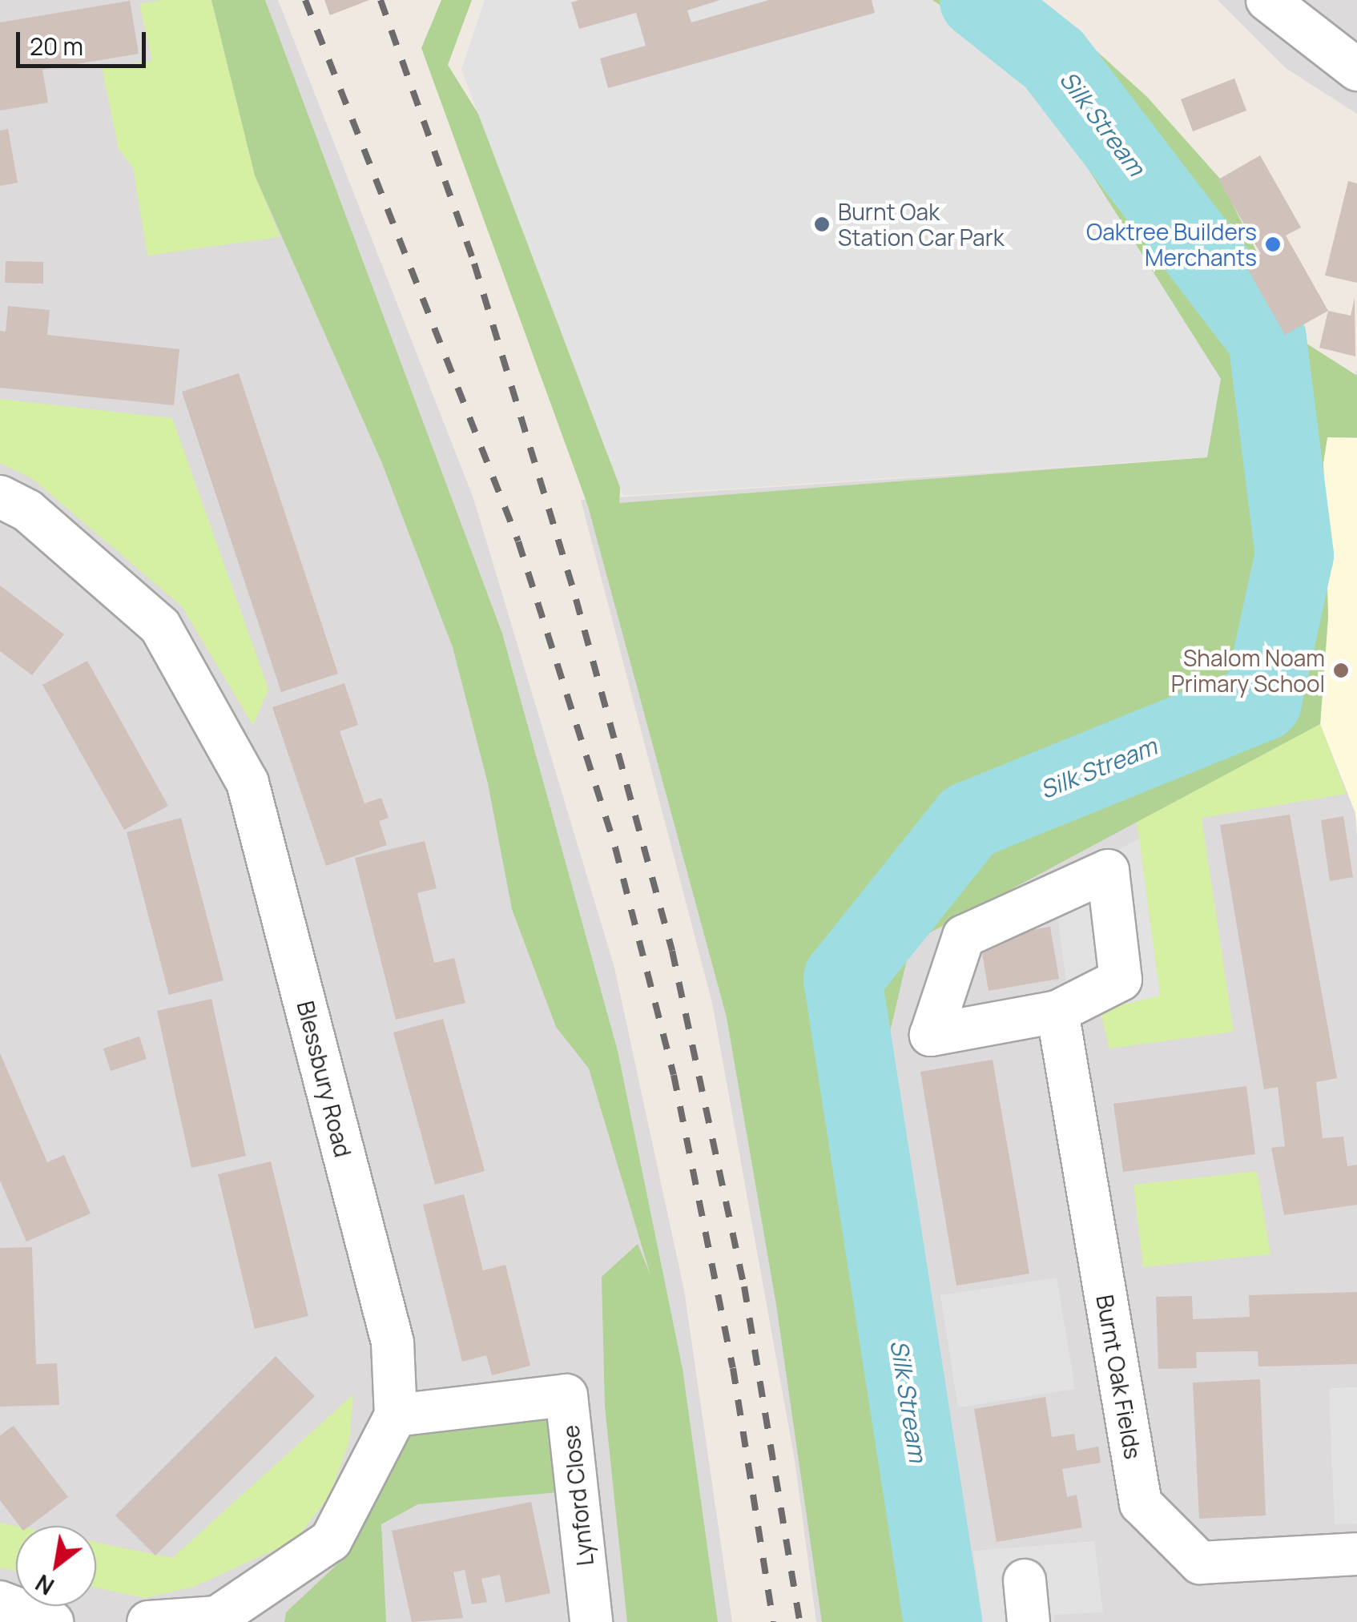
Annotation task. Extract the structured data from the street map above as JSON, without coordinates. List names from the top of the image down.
{
  "streets": {
    "street": ["Blessbury Road", "Burnt Oak Fields", "Lynford Close"]
  },
  "crossings": [
    ["Blessbury Road", "Lynford Close"]
  ],
  "water": ["Silk Stream"],
  "places": ["Burnt Oak Station Car Park", "Oaktree Builders Merchants", "Shalom Noam Primary School"],
  "scale_bar": "20 m",
  "north": "bottom left"
}
